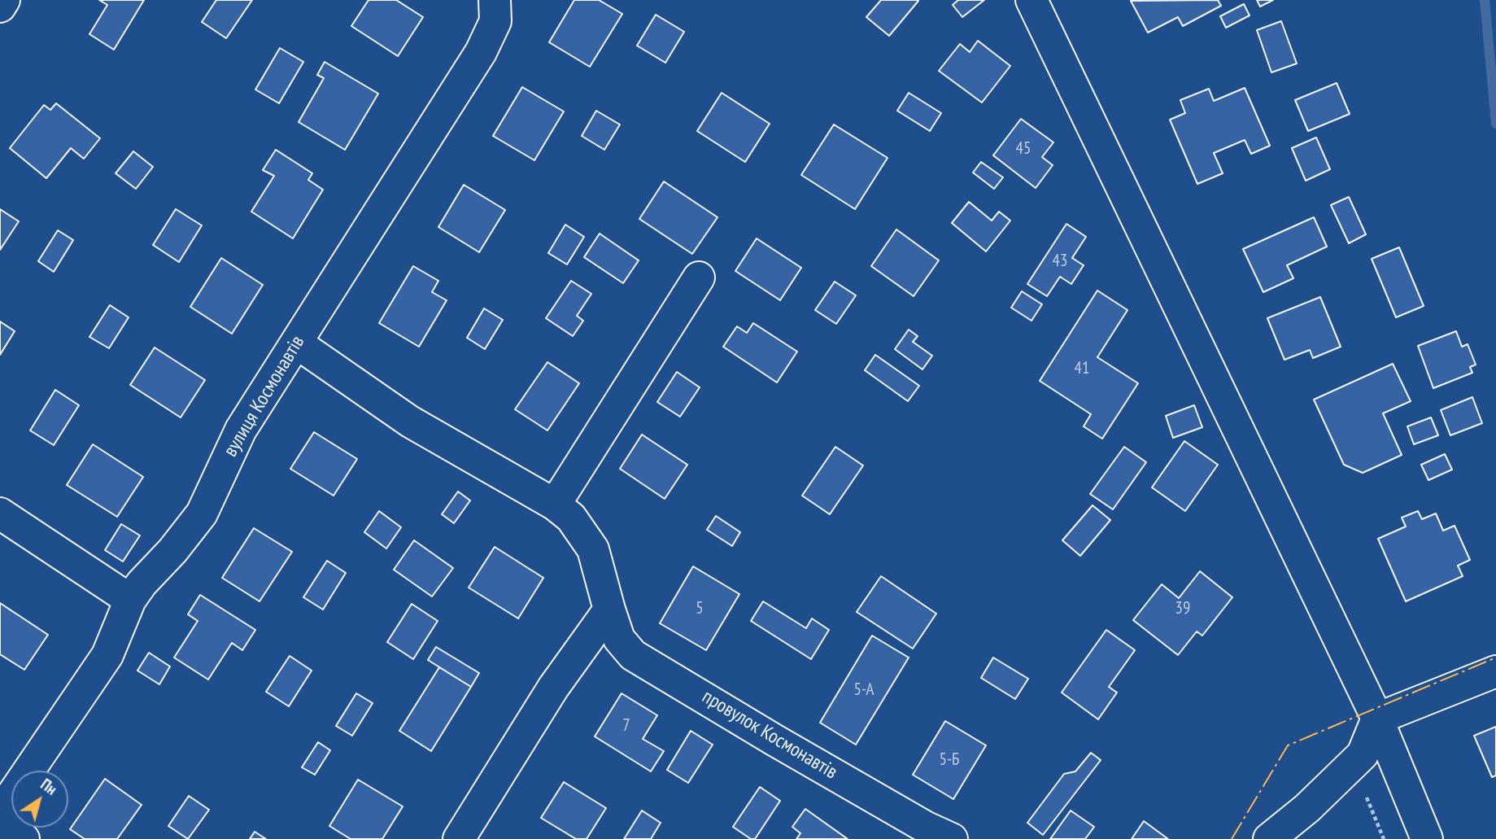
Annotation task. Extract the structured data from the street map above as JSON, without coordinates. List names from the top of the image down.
{
  "streets": {
    "street": ["вулиця Космонавтів", "провулок Космонавтів"]
  },
  "crossings": [
    ["вулиця Космонавтів", "провулок Космонавтів"]
  ],
  "house_numbers": [
    "45",
    "43",
    "41",
    "5",
    "39",
    "5-А",
    "7",
    "5-Б"
  ],
  "north": "top right"
}
